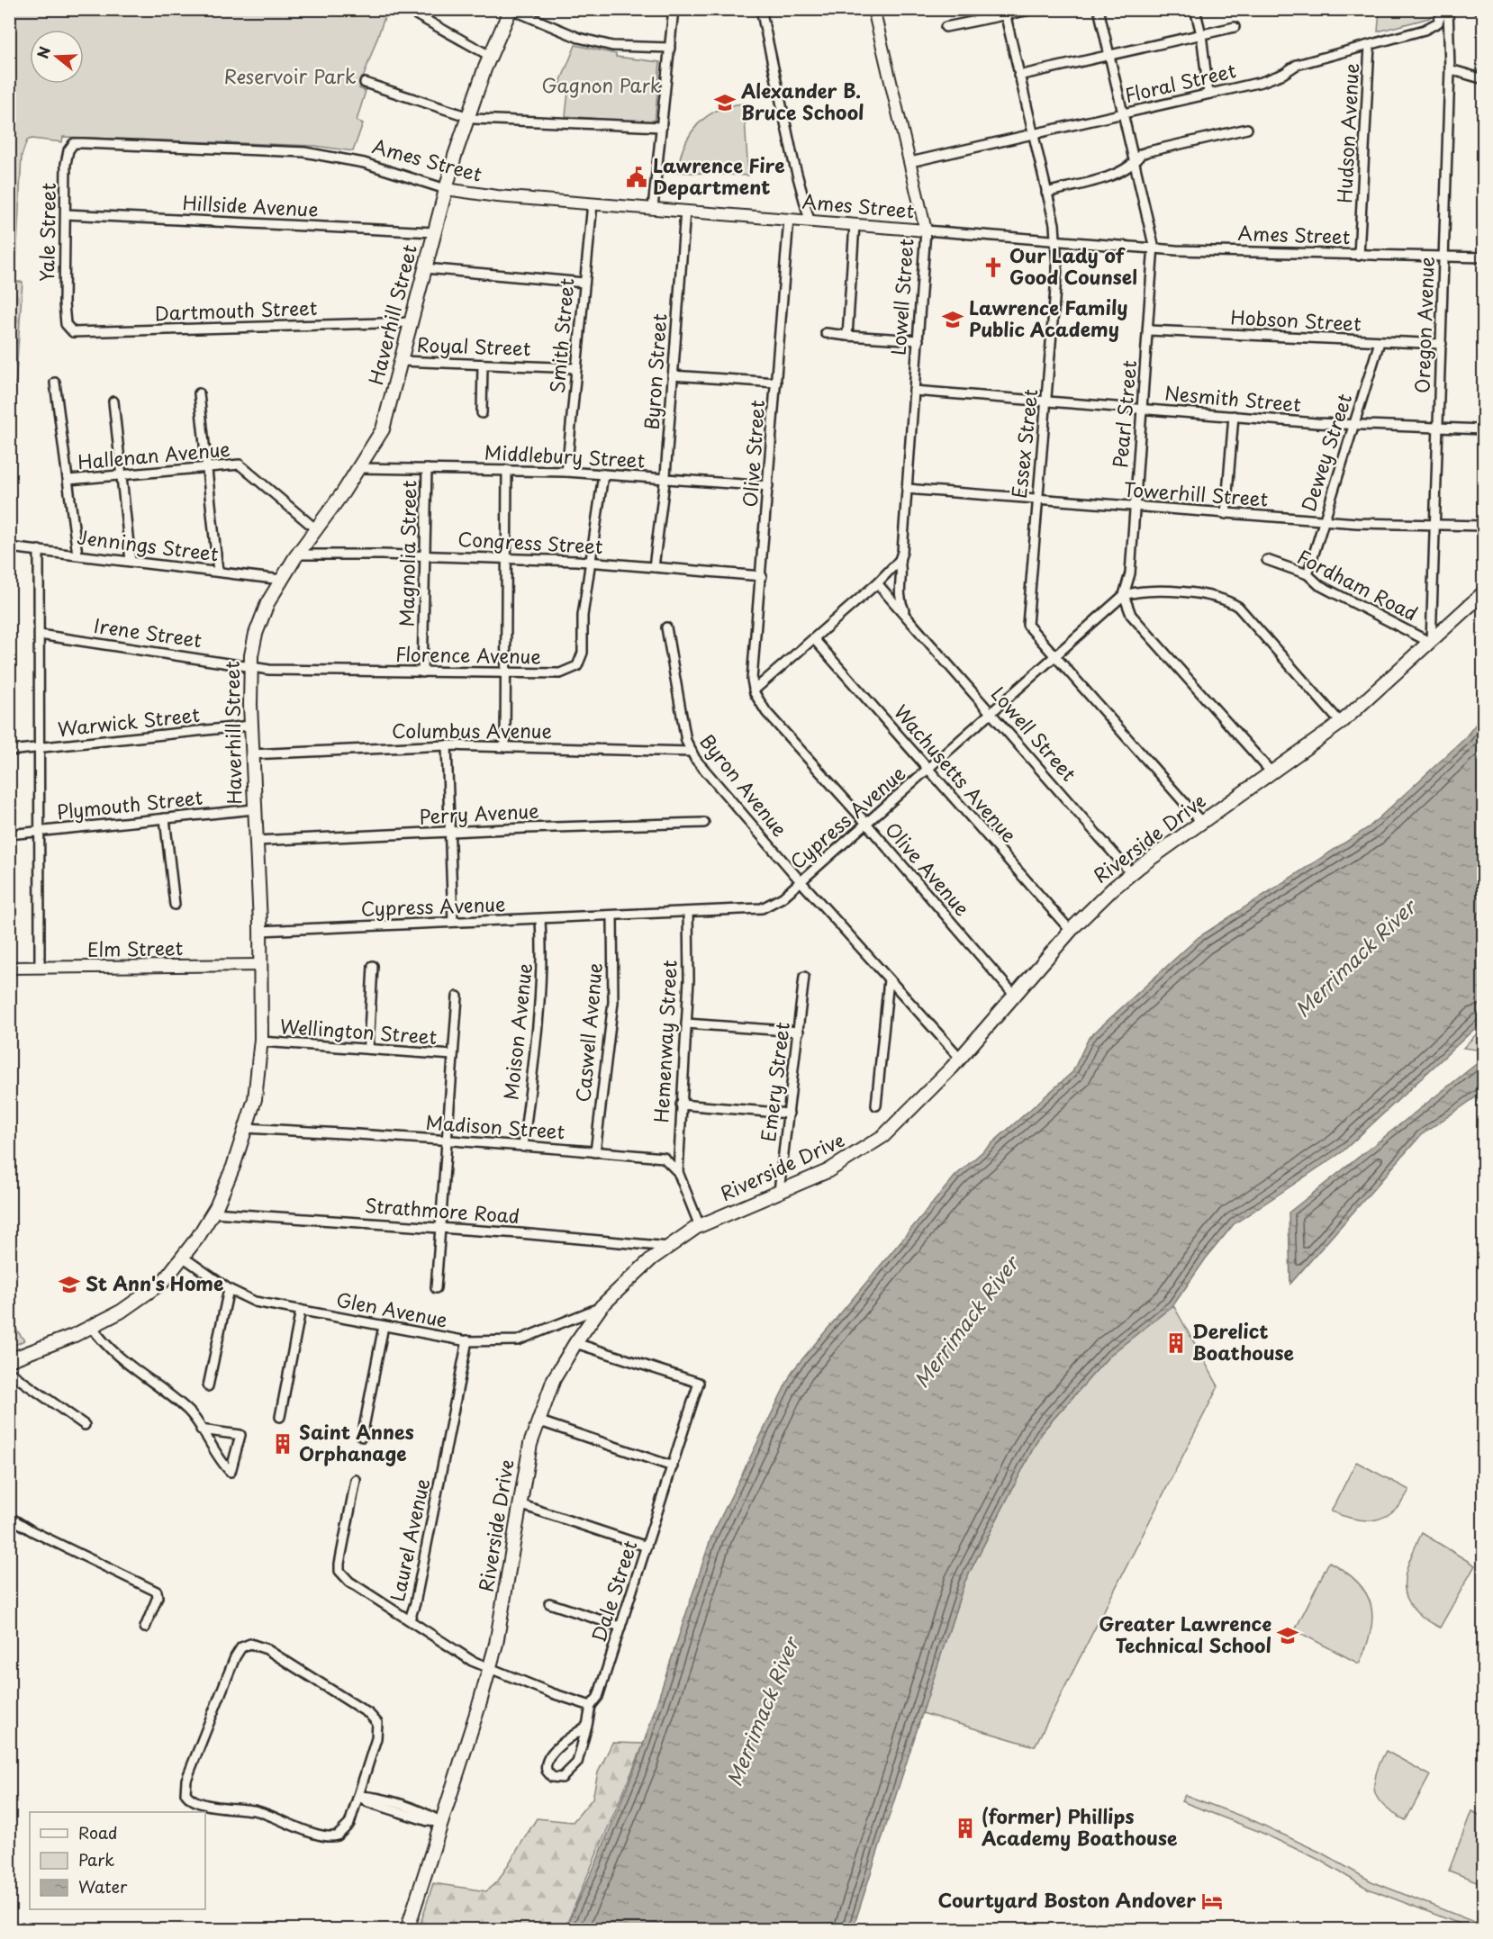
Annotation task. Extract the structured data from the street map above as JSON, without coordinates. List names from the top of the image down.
{
  "streets": {
    "main road": ["Haverhill Street", "Riverside Drive"],
    "street": [
      "Floral Street",
      "Hudson Avenue",
      "Ames Street",
      "Hillside Avenue",
      "Yale Street",
      "Lowell Street",
      "Dartmouth Street",
      "Hobson Street",
      "Oregon Avenue",
      "Smith Street",
      "Royal Street",
      "Byron Street",
      "Nesmith Street",
      "Pearl Street",
      "Essex Street",
      "Dewey Street",
      "Olive Street",
      "Hallenan Avenue",
      "Middlebury Street",
      "Towerhill Street",
      "Congress Street",
      "Jennings Street",
      "Magnolia Street",
      "Fordham Road",
      "Irene Street",
      "Florence Avenue",
      "Warwick Street",
      "Columbus Avenue",
      "Wachusetts Avenue",
      "Byron Avenue",
      "Plymouth Street",
      "Perry Avenue",
      "Cypress Avenue",
      "Olive Avenue",
      "Elm Street",
      "Moison Avenue",
      "Wellington Street",
      "Caswell Avenue",
      "Hemenway Street",
      "Emery Street",
      "Madison Street",
      "Strathmore Road",
      "Glen Avenue",
      "Laurel Avenue",
      "Dale Street"
    ]
  },
  "crossings": [
    ["Floral Street", "Hudson Avenue"],
    ["Floral Street", "Lowell Street"],
    ["Floral Street", "Oregon Avenue"],
    ["Floral Street", "Pearl Street"],
    ["Floral Street", "Essex Street"],
    ["Hudson Avenue", "Ames Street"],
    ["Ames Street", "Yale Street"],
    ["Ames Street", "Lowell Street"],
    ["Ames Street", "Haverhill Street"],
    ["Ames Street", "Oregon Avenue"],
    ["Ames Street", "Smith Street"],
    ["Ames Street", "Byron Street"],
    ["Ames Street", "Pearl Street"],
    ["Ames Street", "Essex Street"],
    ["Ames Street", "Olive Street"],
    ["Hillside Avenue", "Yale Street"],
    ["Hillside Avenue", "Haverhill Street"],
    ["Yale Street", "Dartmouth Street"],
    ["Lowell Street", "Nesmith Street"],
    ["Lowell Street", "Towerhill Street"],
    ["Lowell Street", "Cypress Avenue"],
    ["Lowell Street", "Riverside Drive"],
    ["Dartmouth Street", "Haverhill Street"],
    ["Haverhill Street", "Royal Street"],
    ["Haverhill Street", "Hallenan Avenue"],
    ["Haverhill Street", "Middlebury Street"],
    ["Haverhill Street", "Congress Street"],
    ["Haverhill Street", "Jennings Street"],
    ["Haverhill Street", "Irene Street"],
    ["Haverhill Street", "Florence Avenue"],
    ["Haverhill Street", "Warwick Street"],
    ["Haverhill Street", "Columbus Avenue"],
    ["Haverhill Street", "Plymouth Street"],
    ["Haverhill Street", "Perry Avenue"],
    ["Haverhill Street", "Cypress Avenue"],
    ["Haverhill Street", "Elm Street"],
    ["Haverhill Street", "Wellington Street"],
    ["Haverhill Street", "Madison Street"],
    ["Haverhill Street", "Strathmore Road"],
    ["Haverhill Street", "Glen Avenue"],
    ["Hobson Street", "Oregon Avenue"],
    ["Hobson Street", "Pearl Street"],
    ["Hobson Street", "Dewey Street"],
    ["Oregon Avenue", "Nesmith Street"],
    ["Oregon Avenue", "Towerhill Street"],
    ["Oregon Avenue", "Fordham Road"],
    ["Oregon Avenue", "Riverside Drive"],
    ["Smith Street", "Royal Street"],
    ["Smith Street", "Middlebury Street"],
    ["Byron Street", "Middlebury Street"],
    ["Byron Street", "Congress Street"],
    ["Nesmith Street", "Pearl Street"],
    ["Nesmith Street", "Essex Street"],
    ["Nesmith Street", "Dewey Street"],
    ["Pearl Street", "Towerhill Street"],
    ["Pearl Street", "Cypress Avenue"],
    ["Essex Street", "Towerhill Street"],
    ["Essex Street", "Cypress Avenue"],
    ["Essex Street", "Riverside Drive"],
    ["Dewey Street", "Towerhill Street"],
    ["Dewey Street", "Fordham Road"],
    ["Olive Street", "Middlebury Street"],
    ["Olive Street", "Congress Street"],
    ["Olive Street", "Olive Avenue"],
    ["Middlebury Street", "Magnolia Street"],
    ["Congress Street", "Magnolia Street"],
    ["Congress Street", "Florence Avenue"],
    ["Magnolia Street", "Florence Avenue"],
    ["Fordham Road", "Riverside Drive"],
    ["Irene Street", "Florence Avenue"],
    ["Columbus Avenue", "Byron Avenue"],
    ["Wachusetts Avenue", "Cypress Avenue"],
    ["Wachusetts Avenue", "Riverside Drive"],
    ["Byron Avenue", "Cypress Avenue"],
    ["Byron Avenue", "Riverside Drive"],
    ["Cypress Avenue", "Olive Avenue"],
    ["Cypress Avenue", "Moison Avenue"],
    ["Cypress Avenue", "Caswell Avenue"],
    ["Cypress Avenue", "Hemenway Street"],
    ["Riverside Drive", "Olive Avenue"],
    ["Riverside Drive", "Emery Street"],
    ["Riverside Drive", "Strathmore Road"],
    ["Riverside Drive", "Glen Avenue"],
    ["Riverside Drive", "Dale Street"],
    ["Moison Avenue", "Madison Street"],
    ["Caswell Avenue", "Madison Street"],
    ["Hemenway Street", "Madison Street"],
    ["Glen Avenue", "Laurel Avenue"]
  ],
  "water": ["Merrimack River"],
  "parks": ["Reservoir Park", "Gagnon Park"],
  "places": {
    "school or university": [
      "Alexander B. Bruce School",
      "Lawrence Family Public Academy",
      "St Ann's Home",
      "Greater Lawrence Technical School"
    ],
    "public building": ["Lawrence Fire Department"],
    "church": ["Our Lady of Good Counsel"],
    "building": ["Derelict Boathouse", "Saint Annes Orphanage", "(former) Phillips Academy Boathouse"],
    "hotel": ["Courtyard Boston Andover"]
  },
  "legend": ["Road", "Park", "Water"],
  "north": "left"
}
